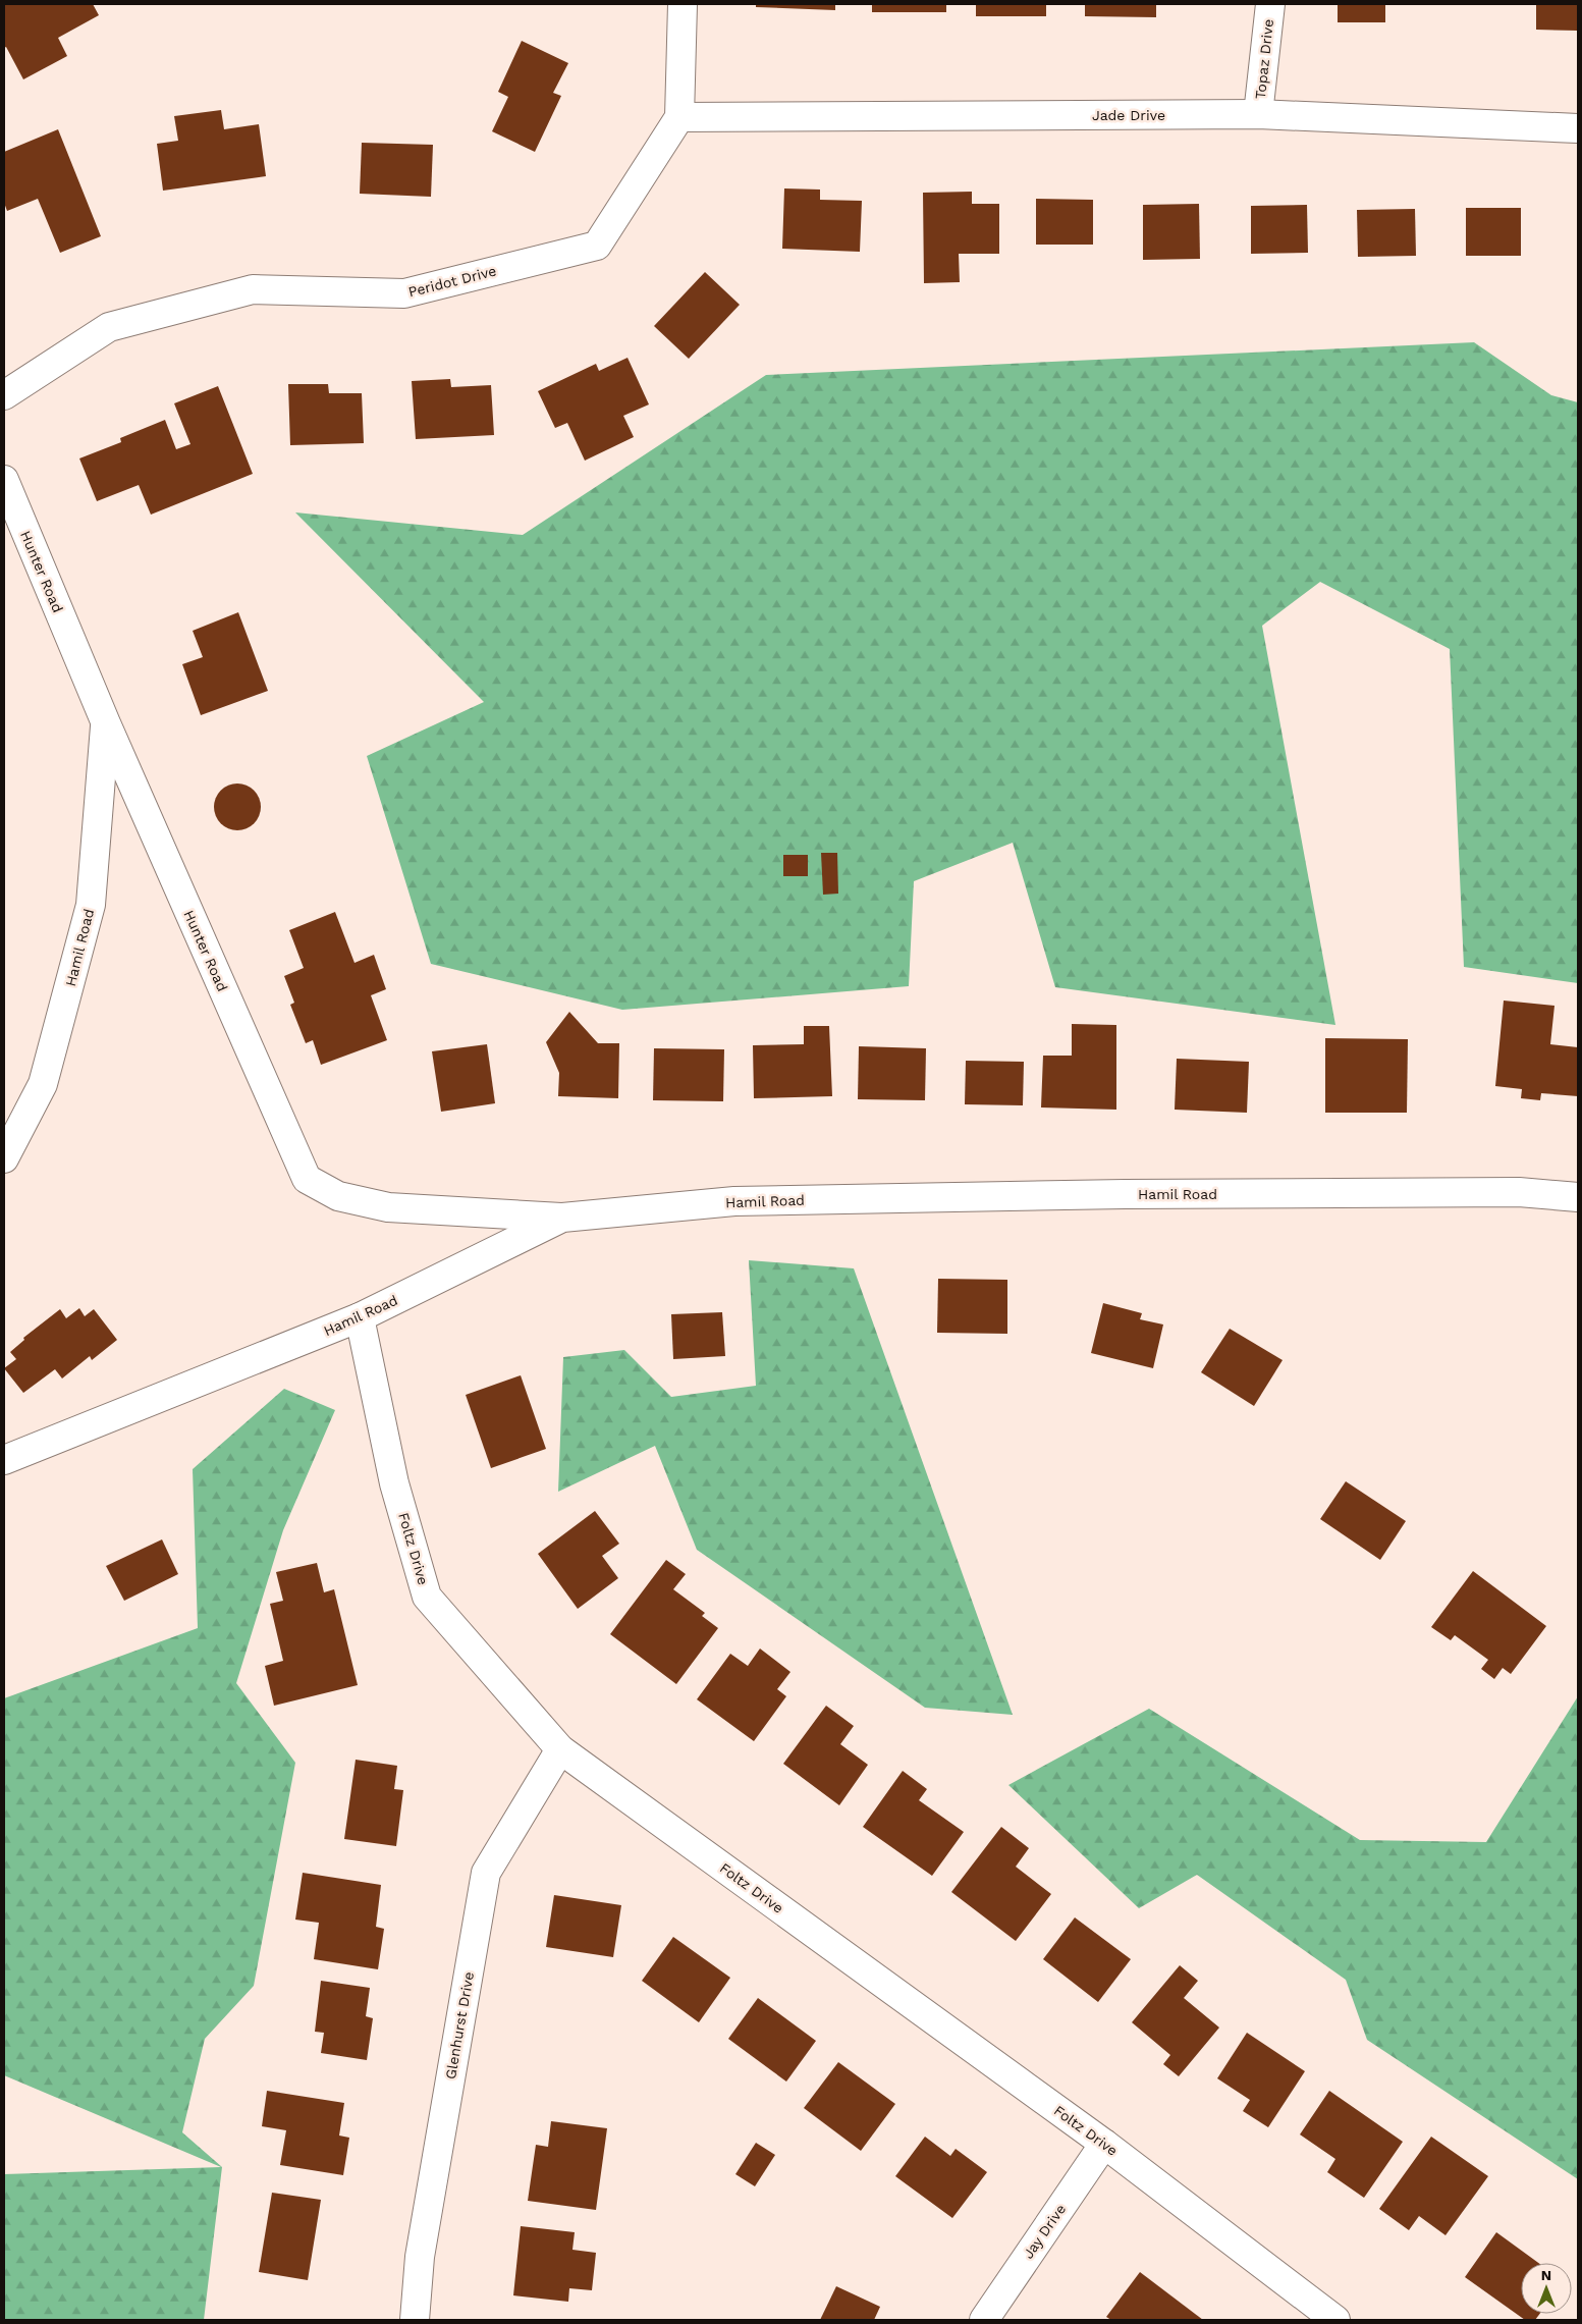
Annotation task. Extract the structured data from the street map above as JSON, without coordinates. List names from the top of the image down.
{
  "streets": {
    "street": [
      "Topaz Drive",
      "Jade Drive",
      "Peridot Drive",
      "Hunter Road",
      "Hamil Road",
      "Foltz Drive",
      "Glenhurst Drive",
      "Jay Drive"
    ]
  },
  "crossings": [
    ["Topaz Drive", "Jade Drive"],
    ["Jade Drive", "Peridot Drive"],
    ["Hunter Road", "Hamil Road"],
    ["Hamil Road", "Foltz Drive"],
    ["Foltz Drive", "Glenhurst Drive"],
    ["Foltz Drive", "Jay Drive"]
  ],
  "north": "top"
}
